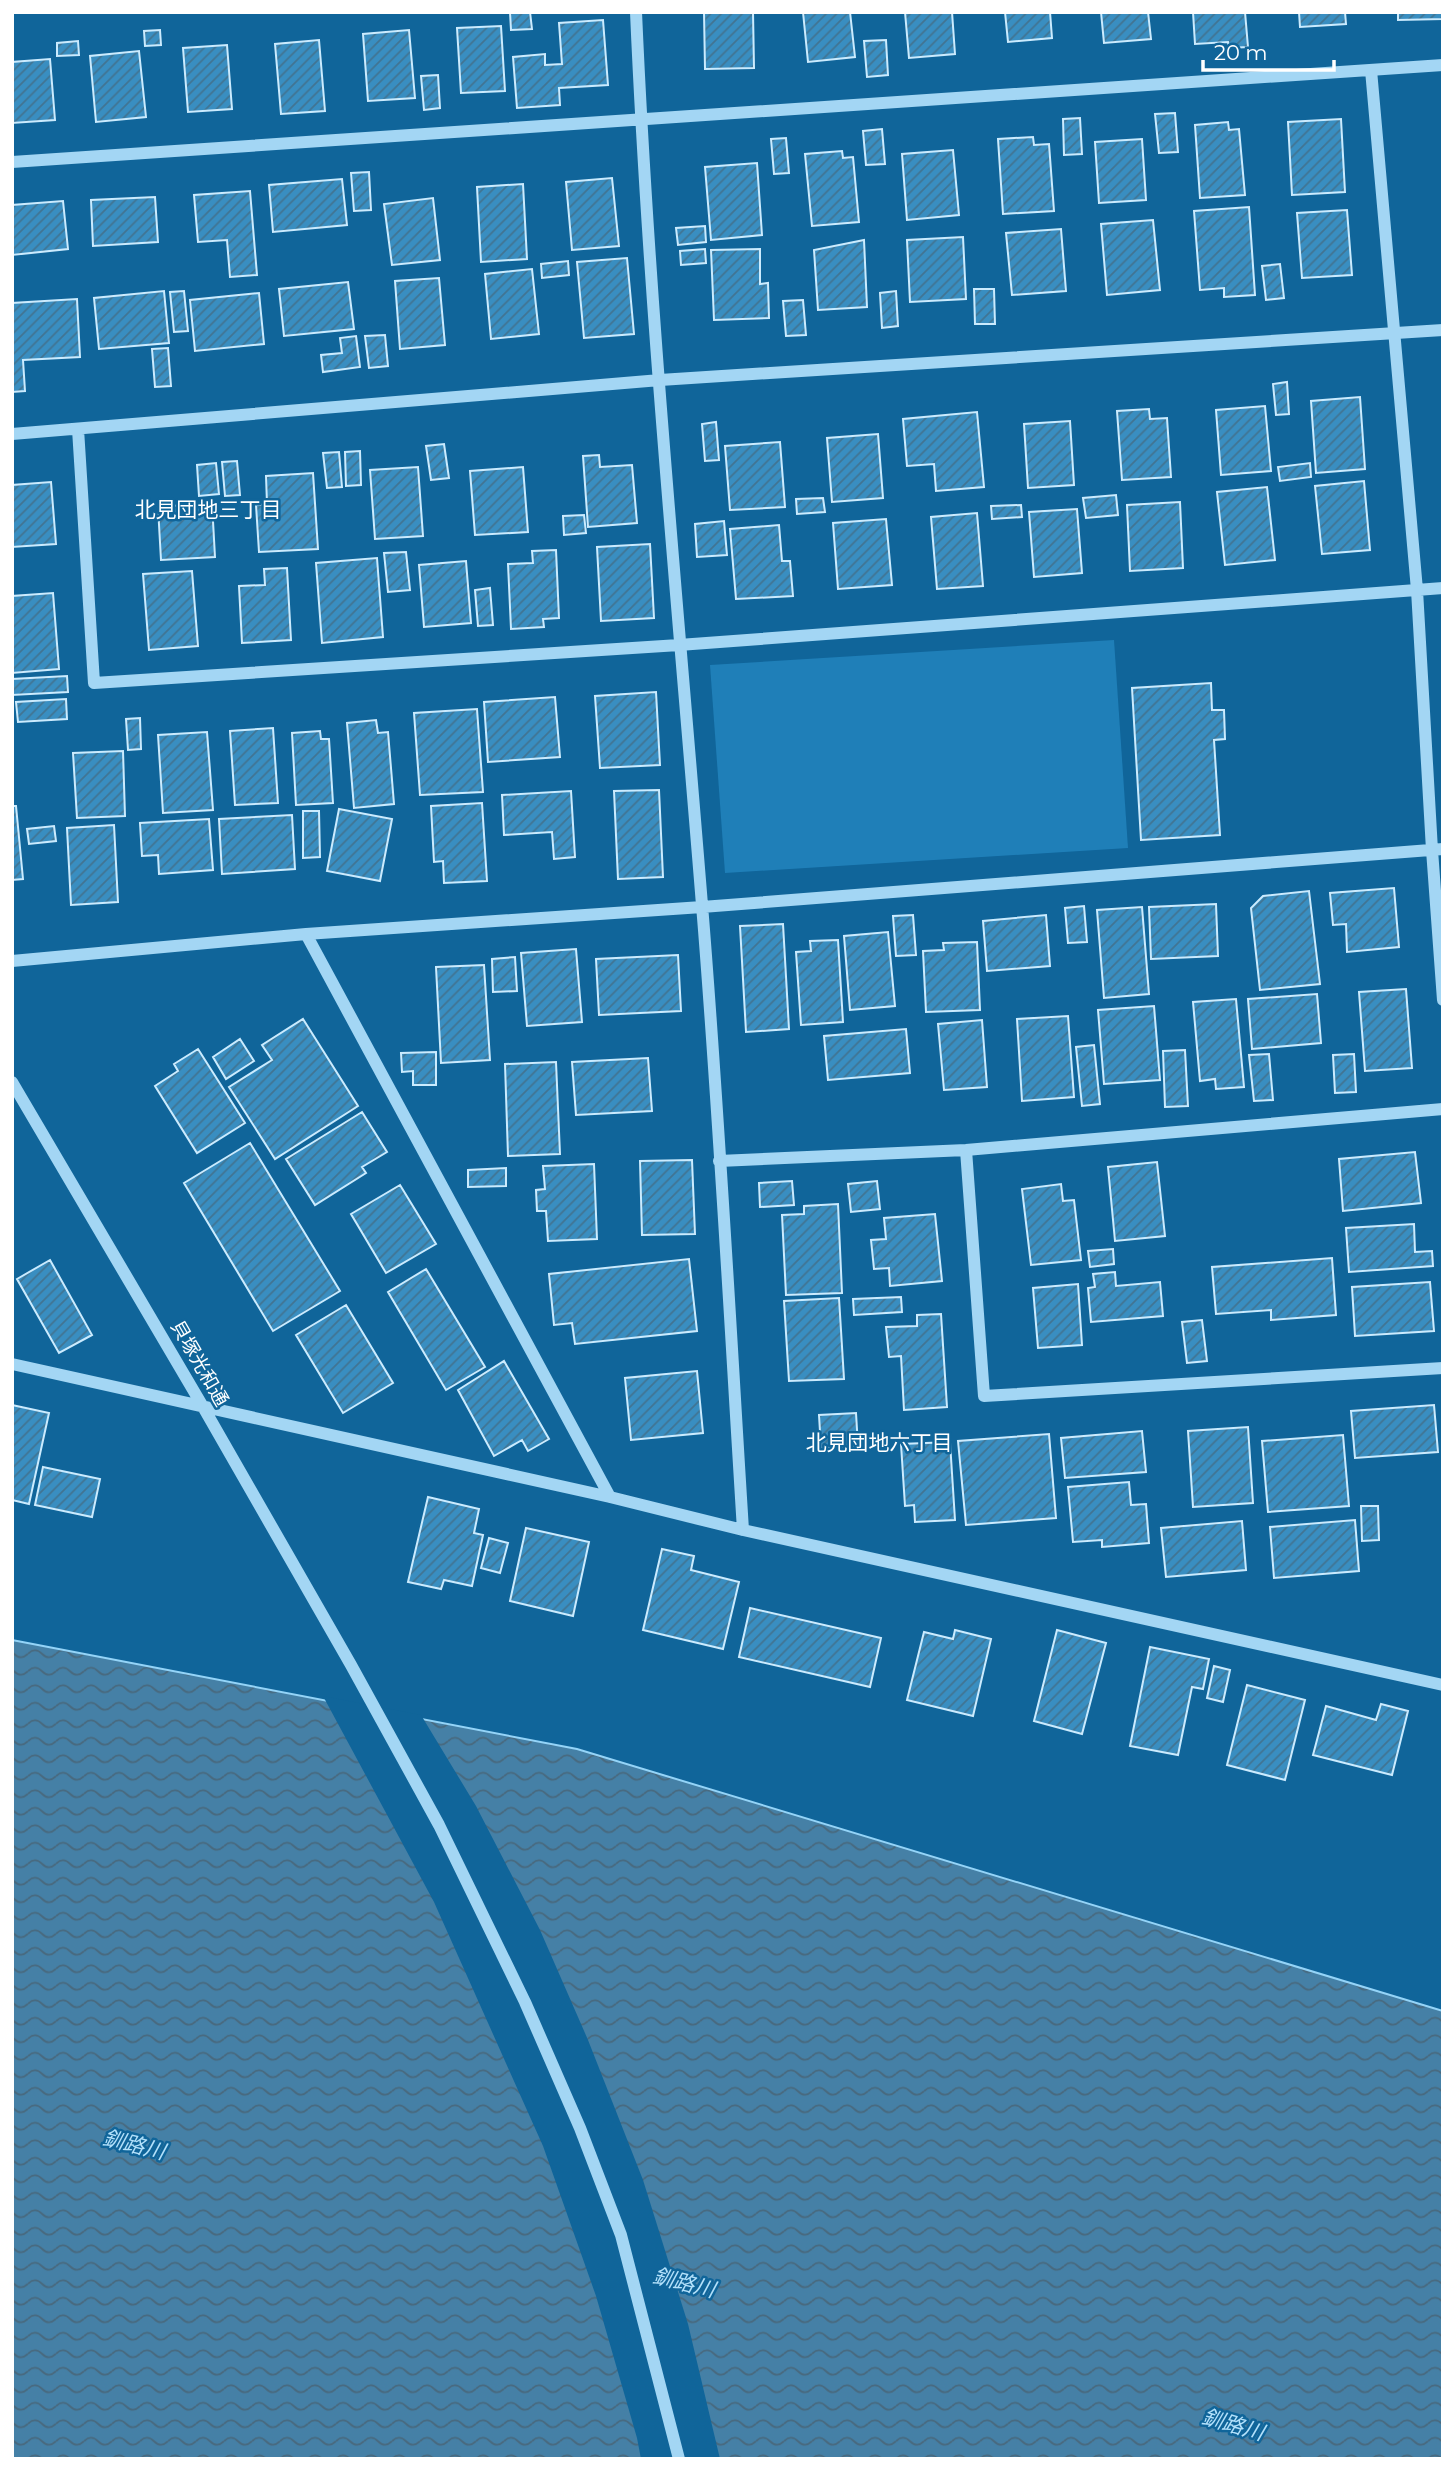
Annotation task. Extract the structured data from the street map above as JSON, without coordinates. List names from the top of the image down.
{
  "streets": {
    "street": ["貝塚光和通"]
  },
  "districts": ["北見団地三丁目", "北見団地六丁目"],
  "water": ["釧路川"],
  "scale_bar": "20 m"
}
